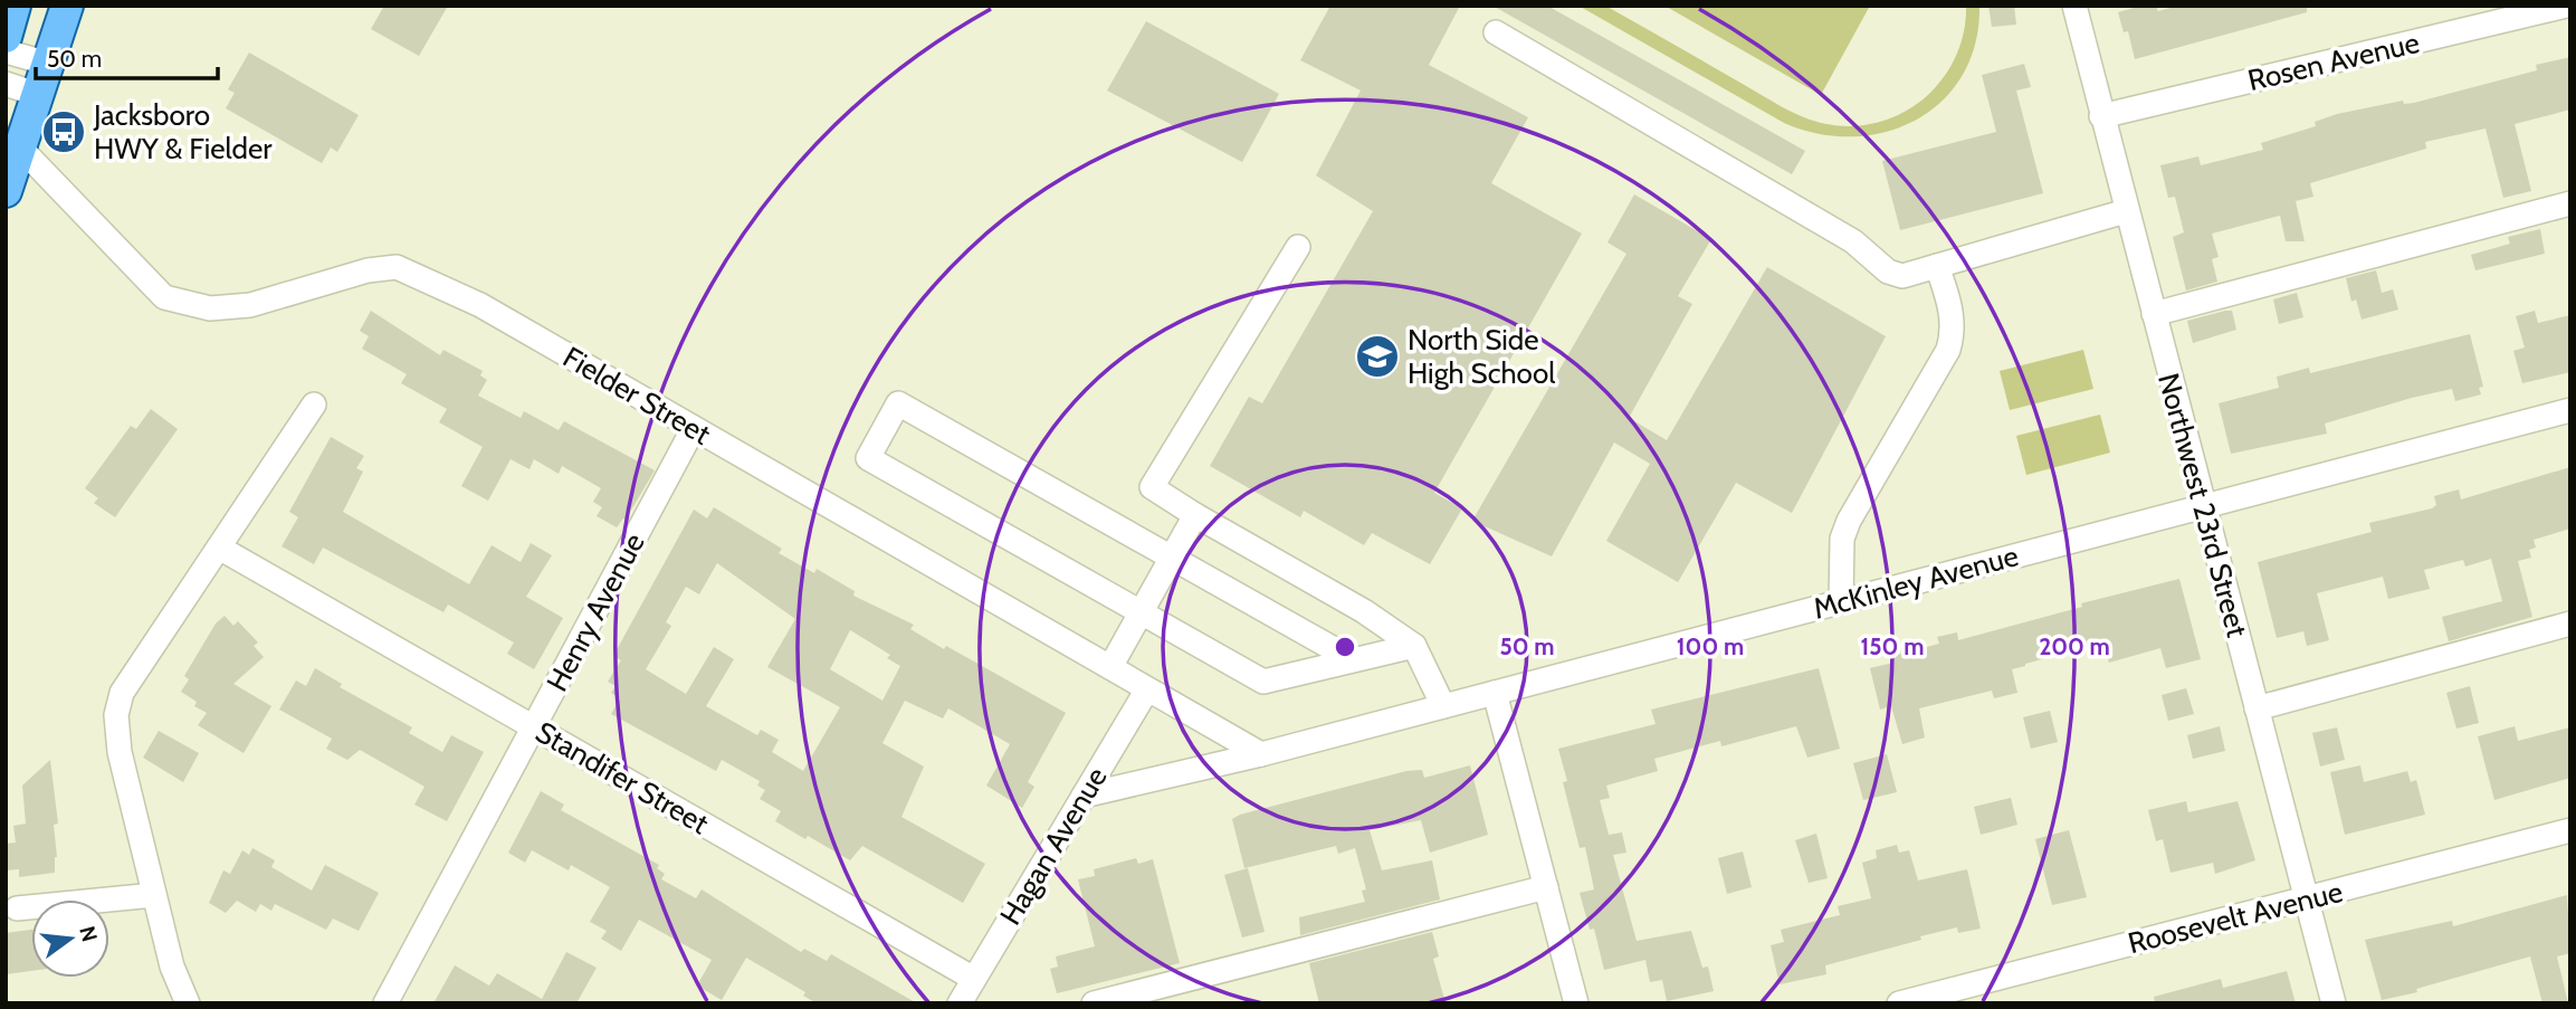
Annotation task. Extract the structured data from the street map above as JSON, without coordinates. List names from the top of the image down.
{
  "streets": {
    "street": [
      "Rosen Avenue",
      "Fielder Street",
      "Northwest 23rd Street",
      "McKinley Avenue",
      "Henry Avenue",
      "Standifer Street",
      "Hagan Avenue",
      "Roosevelt Avenue"
    ]
  },
  "crossings": [
    ["Rosen Avenue", "Northwest 23rd Street"],
    ["Fielder Street", "McKinley Avenue"],
    ["Fielder Street", "Henry Avenue"],
    ["Fielder Street", "Hagan Avenue"],
    ["Northwest 23rd Street", "McKinley Avenue"],
    ["Northwest 23rd Street", "Roosevelt Avenue"],
    ["McKinley Avenue", "Hagan Avenue"],
    ["Henry Avenue", "Standifer Street"],
    ["Standifer Street", "Hagan Avenue"]
  ],
  "places": {
    "bus stop": ["Jacksboro HWY & Fielder"],
    "school or university": ["North Side High School"]
  },
  "scale_bar": "50 m",
  "north": "right",
  "rings": [
    "50 m",
    "100 m",
    "150 m",
    "200 m"
  ]
}
